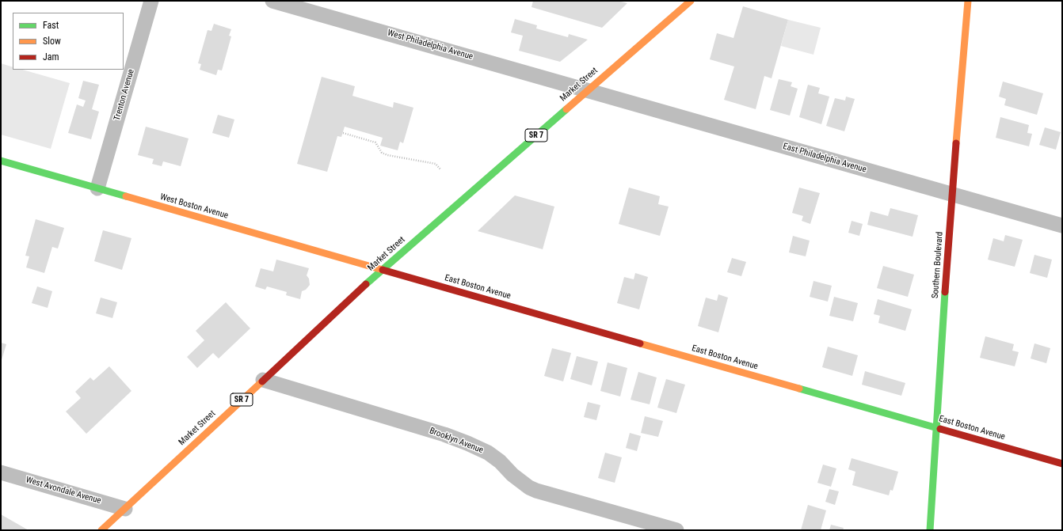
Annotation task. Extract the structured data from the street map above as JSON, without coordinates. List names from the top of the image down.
{
  "streets": {
    "street": [
      "West Philadelphia Avenue",
      "Market Street",
      "Trenton Avenue",
      "SR 7",
      "East Philadelphia Avenue",
      "West Boston Avenue",
      "Southern Boulevard",
      "East Boston Avenue",
      "Brooklyn Avenue",
      "West Avondale Avenue"
    ]
  },
  "crossings": [
    ["West Philadelphia Avenue", "Market Street"],
    ["West Philadelphia Avenue", "East Philadelphia Avenue"],
    ["Market Street", "East Philadelphia Avenue"],
    ["Market Street", "West Boston Avenue"],
    ["Market Street", "East Boston Avenue"],
    ["Market Street", "Brooklyn Avenue"],
    ["Market Street", "West Avondale Avenue"],
    ["Trenton Avenue", "West Boston Avenue"],
    ["East Philadelphia Avenue", "Southern Boulevard"],
    ["West Boston Avenue", "East Boston Avenue"],
    ["Southern Boulevard", "East Boston Avenue"]
  ],
  "legend": ["Fast", "Slow", "Jam"]
}
